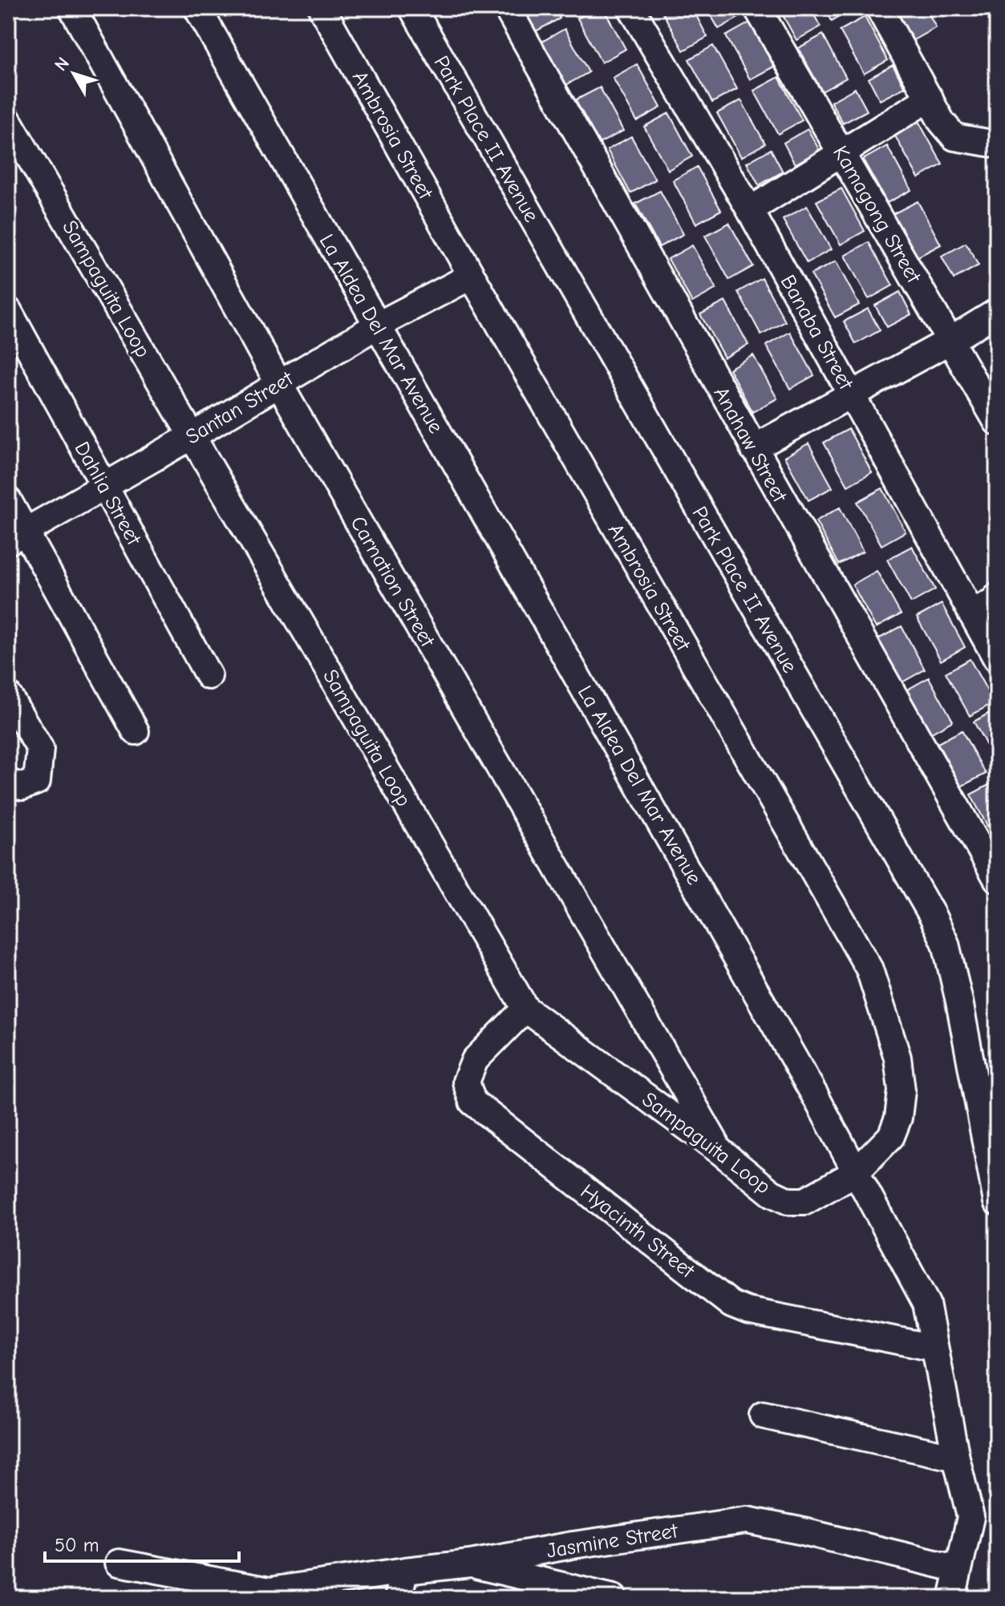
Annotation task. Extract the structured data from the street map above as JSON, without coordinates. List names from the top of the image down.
{
  "streets": {
    "street": [
      "Ambrosia Street",
      "Park Place II Avenue",
      "Kamagong Street",
      "Sampaguita Loop",
      "Banaba Street",
      "La Aldea Del Mar Avenue",
      "Santan Street",
      "Anahaw Street",
      "Dahlia Street",
      "Carnation Street",
      "Hyacinth Street",
      "Jasmine Street"
    ]
  },
  "crossings": [
    ["Ambrosia Street", "Sampaguita Loop"],
    ["Ambrosia Street", "La Aldea Del Mar Avenue"],
    ["Ambrosia Street", "Santan Street"],
    ["Sampaguita Loop", "La Aldea Del Mar Avenue"],
    ["Sampaguita Loop", "Santan Street"],
    ["Sampaguita Loop", "Carnation Street"],
    ["Sampaguita Loop", "Hyacinth Street"],
    ["La Aldea Del Mar Avenue", "Santan Street"],
    ["La Aldea Del Mar Avenue", "Hyacinth Street"],
    ["La Aldea Del Mar Avenue", "Jasmine Street"],
    ["Santan Street", "Dahlia Street"],
    ["Santan Street", "Carnation Street"]
  ],
  "scale_bar": "50 m",
  "north": "top left"
}
